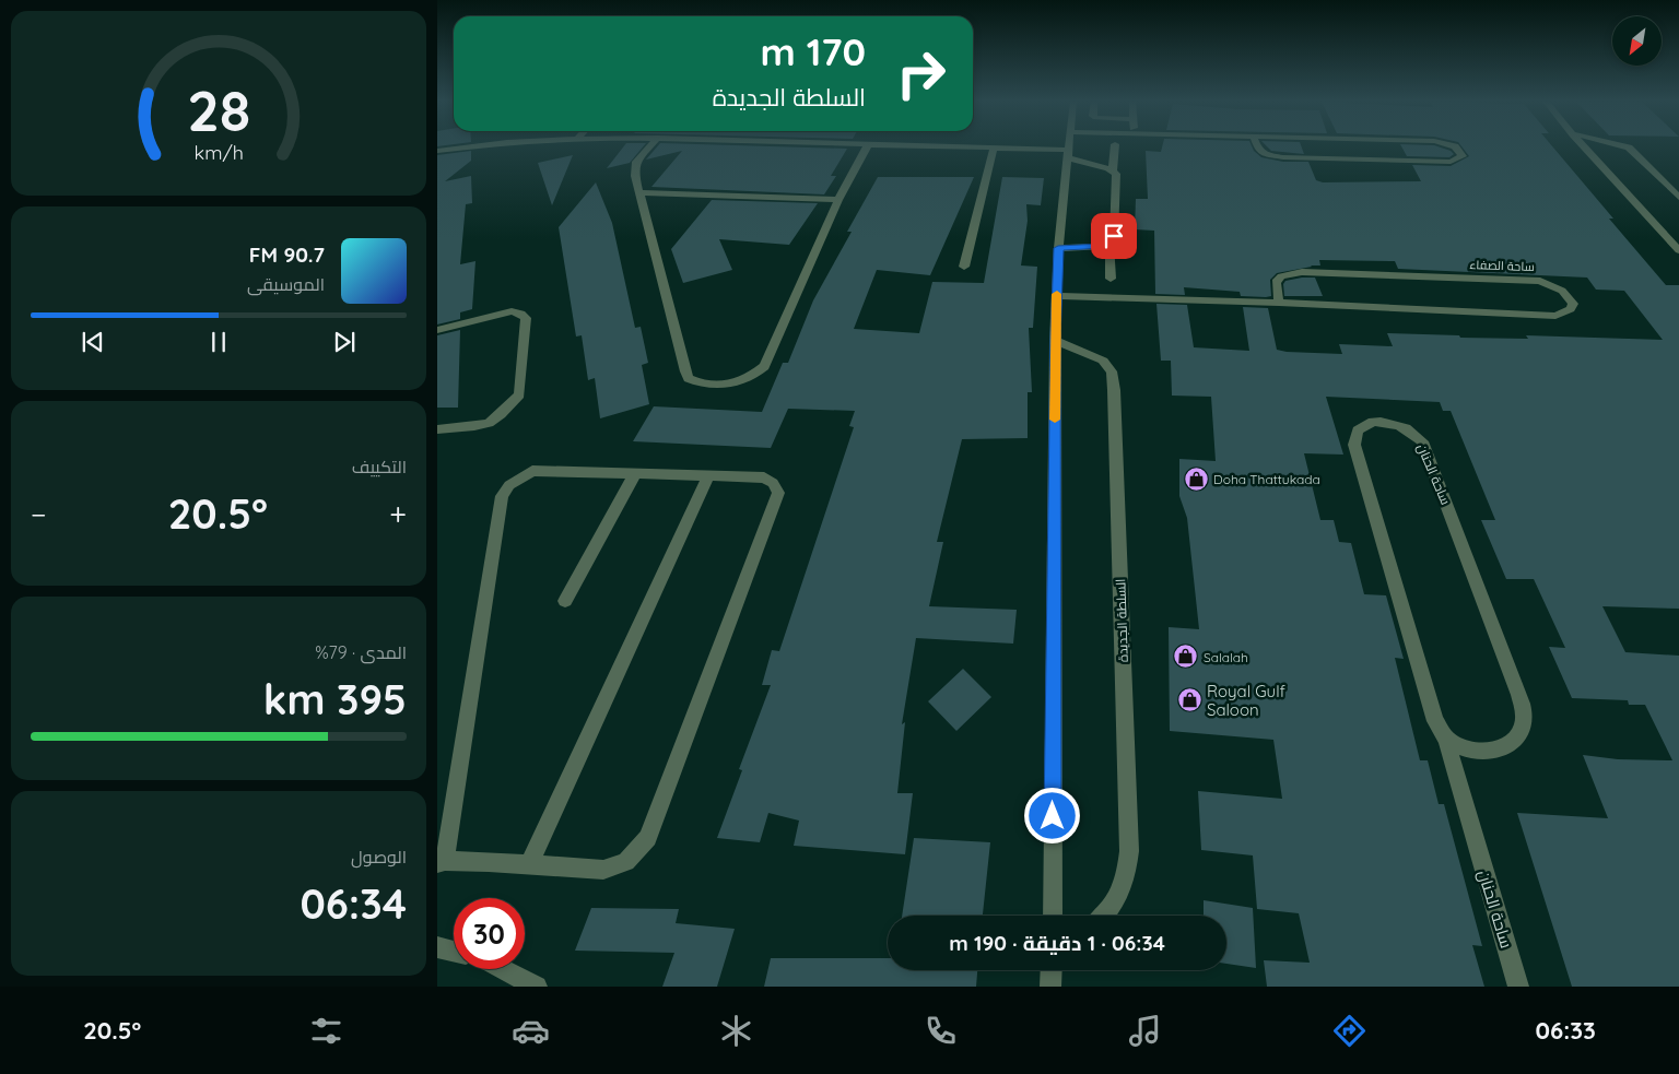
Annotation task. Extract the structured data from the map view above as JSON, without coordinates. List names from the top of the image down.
{
  "streets": {
    "street": ["ساحة الصفاء", "ساحة الحنان", "السلطة الجديدة"]
  },
  "places": {
    "shop": ["Doha Thattukada", "Salalah", "Royal Gulf Saloon"]
  },
  "north": "bottom left",
  "page": {
    "turn": ["170 m", "السلطة الجديدة"],
    "song": ["90.7 FM", "الموسيقى"],
    "tile": [
      "التكييف",
      ["المدى · 79%", "395 km"],
      ["الوصول", "06:34"]
    ],
    "heat": ["−", "20.5°", "+"],
    "limit": "30",
    "trip": "06:34 · 1 دقيقة · 190 m",
    "tabs": ["06:33", "20.5°"],
    "gauge": ["28", "km/h"]
  }
}
